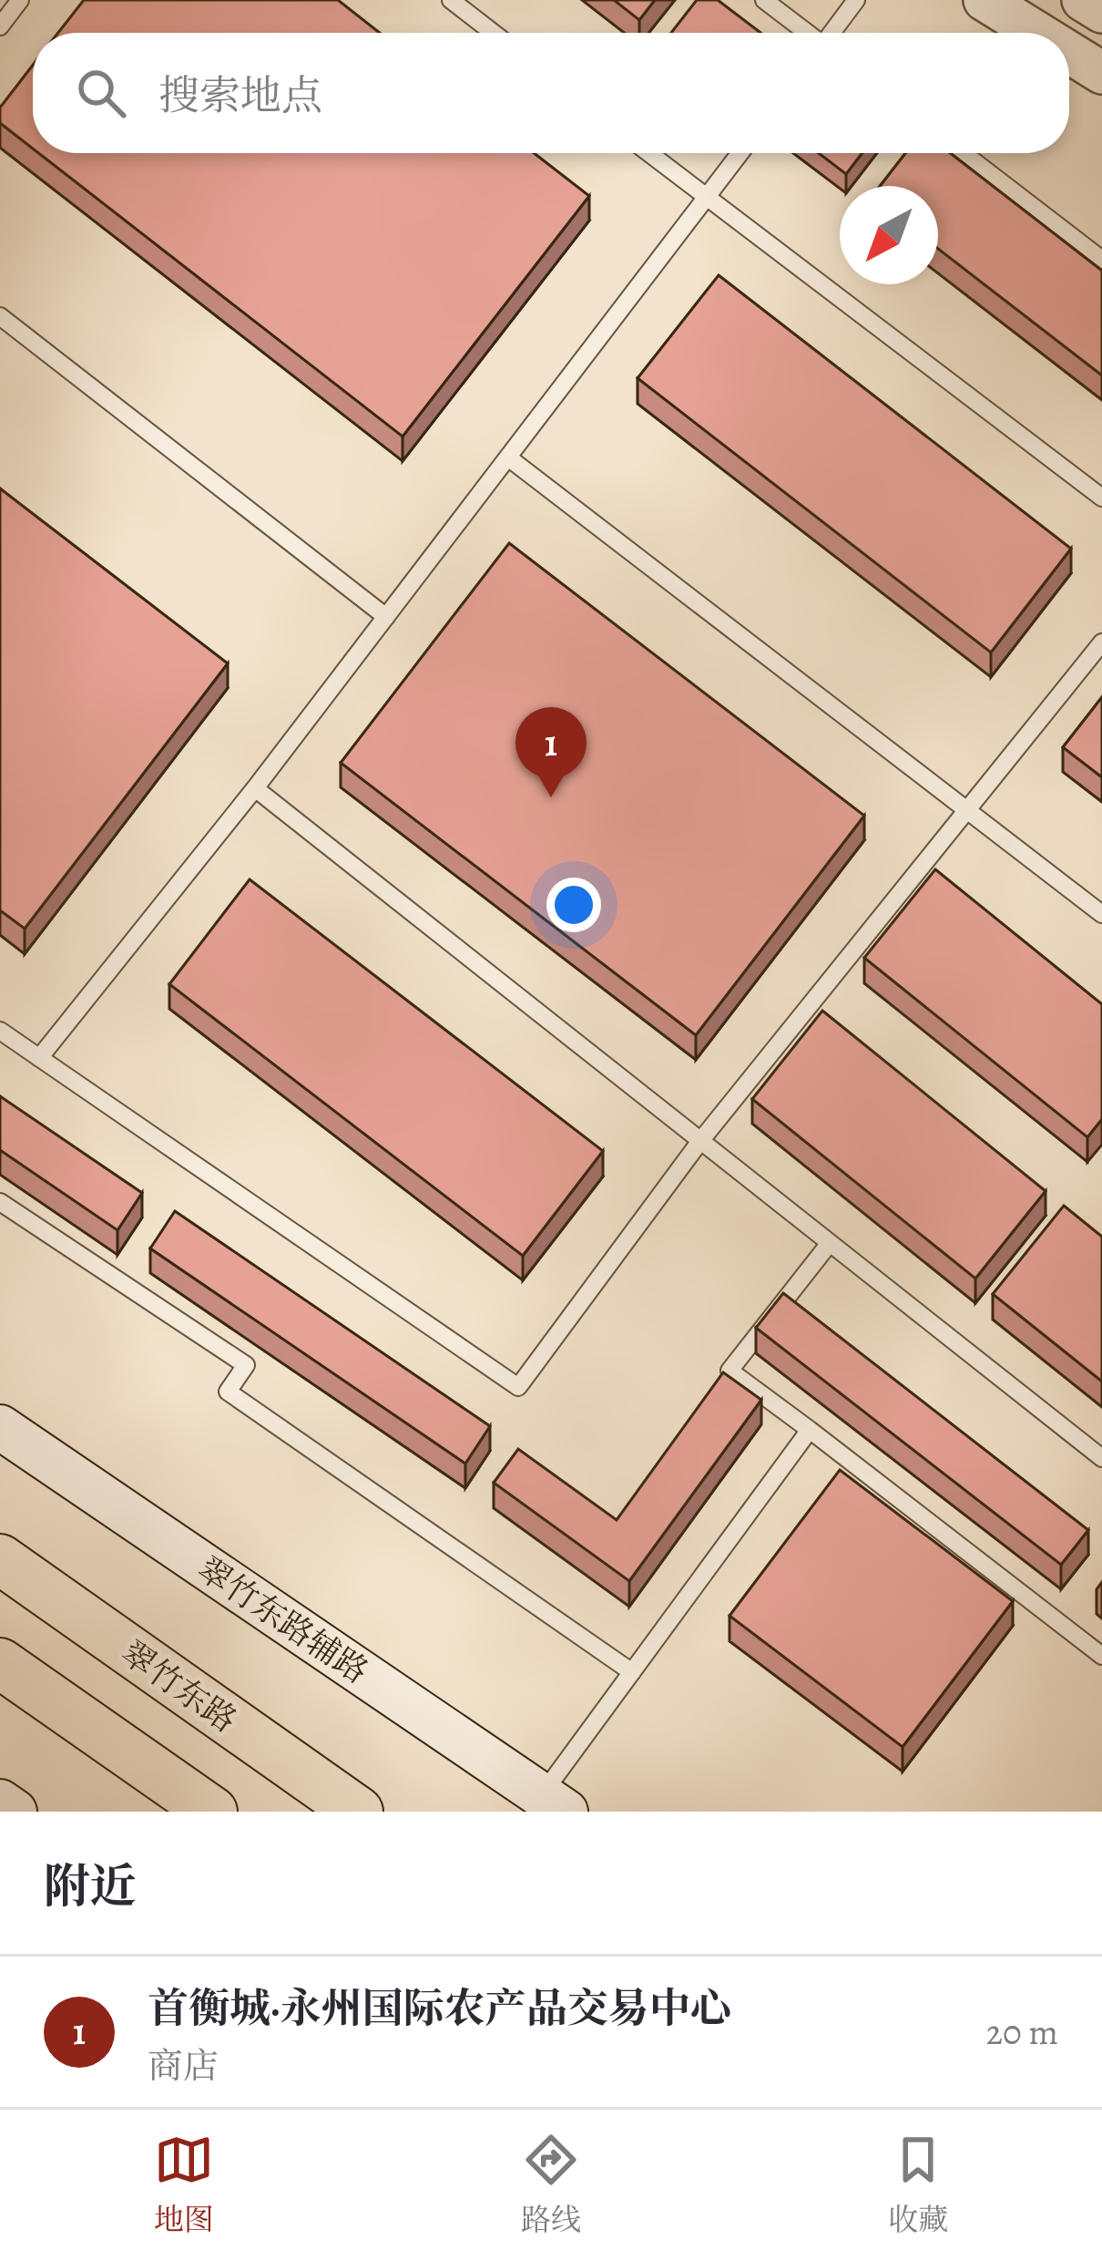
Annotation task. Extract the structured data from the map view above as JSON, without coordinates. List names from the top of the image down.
{
  "streets": {
    "main road": ["翠竹东路辅路", "翠竹东路"]
  },
  "north": "bottom left",
  "page": {
    "search": "搜索地点",
    "pins": "1",
    "heading": "附近",
    "list": [
      {
        "mark": "1",
        "name": "首衡城·永州国际农产品交易中心",
        "note": "商店",
        "value": "20 m"
      }
    ],
    "nav": ["地图", "路线", "收藏"]
  }
}
